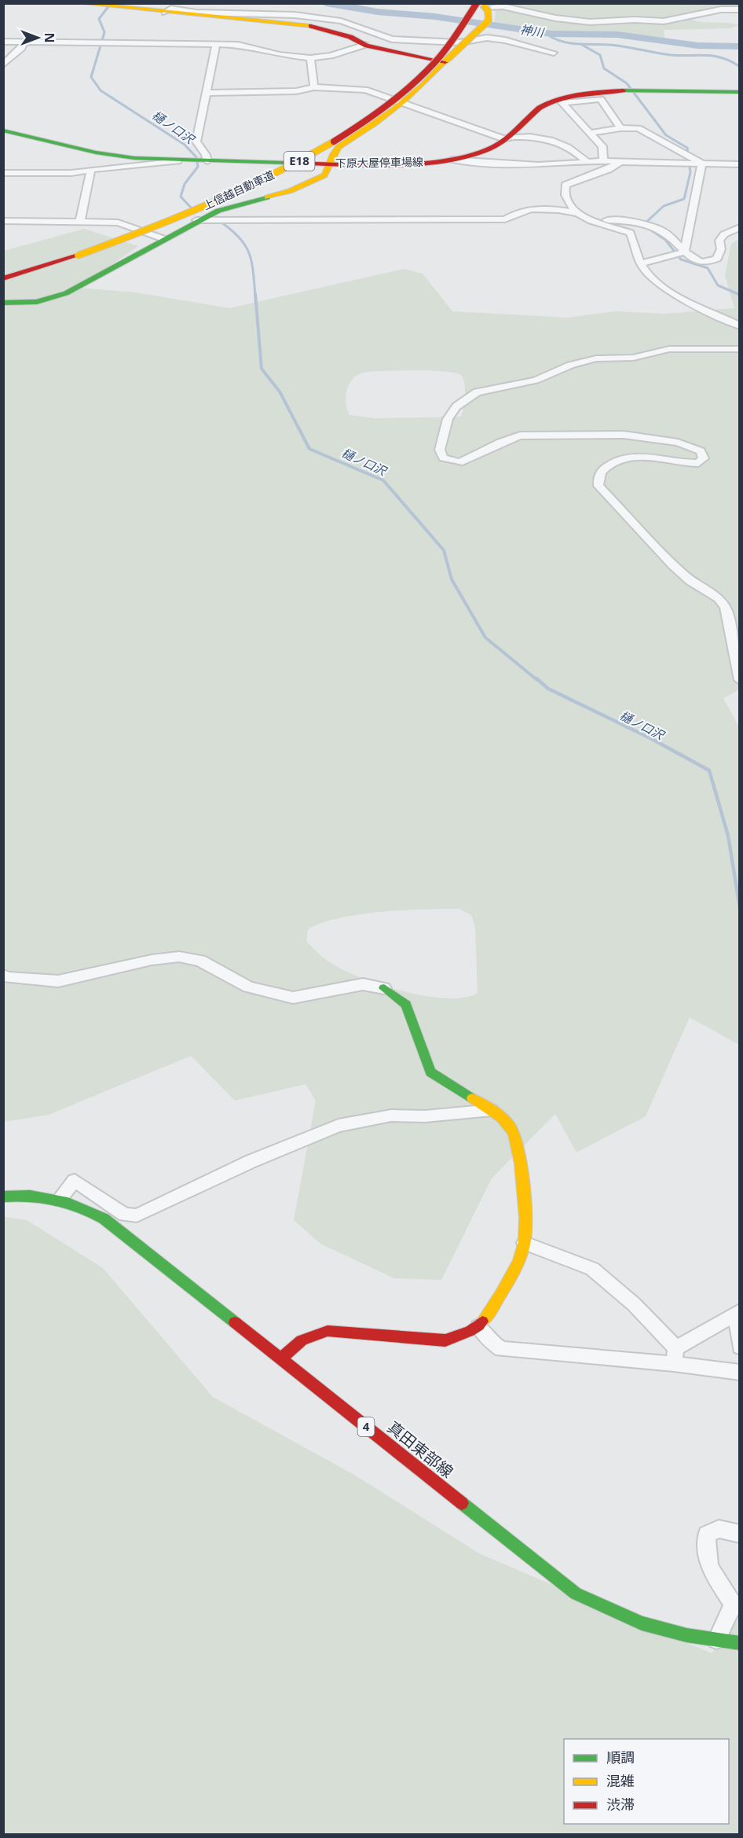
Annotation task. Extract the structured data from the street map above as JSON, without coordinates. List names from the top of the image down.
{
  "streets": {
    "main road": [
      "E18",
      "下原大屋停車場線",
      "上信越自動車道",
      "4",
      "真田東部線"
    ]
  },
  "water": ["神川", "樋ノ口沢"],
  "legend": ["順調", "混雑", "渋滞"],
  "north": "right"
}
